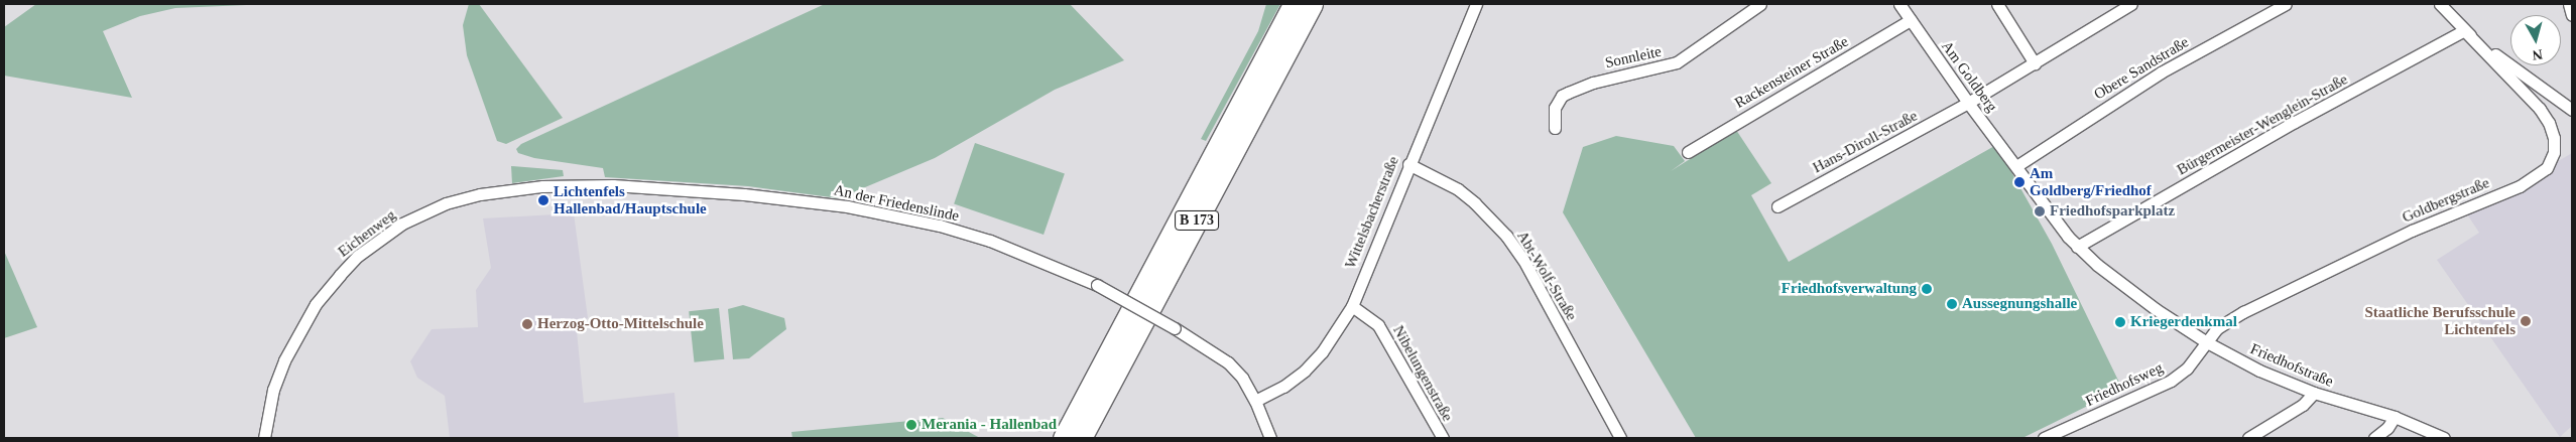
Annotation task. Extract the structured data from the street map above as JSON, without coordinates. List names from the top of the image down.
{
  "streets": {
    "highway": ["B 173"],
    "street": [
      "Sonnleite",
      "Obere Sandstraße",
      "Rackensteiner Straße",
      "Am Goldberg",
      "Bürgermeister-Wenglein-Straße",
      "Hans-Diroll-Straße",
      "Goldbergstraße",
      "An der Friedenslinde",
      "Wittelsbacherstraße",
      "Eichenweg",
      "Abt-Wolf-Straße",
      "Friedhofstraße",
      "Nibelungenstraße",
      "Friedhofsweg"
    ]
  },
  "crossings": [
    ["Obere Sandstraße", "Am Goldberg"],
    ["Obere Sandstraße", "Friedhofstraße"],
    ["Rackensteiner Straße", "Am Goldberg"],
    ["Am Goldberg", "Hans-Diroll-Straße"],
    ["Am Goldberg", "Friedhofstraße"],
    ["Bürgermeister-Wenglein-Straße", "Goldbergstraße"],
    ["Bürgermeister-Wenglein-Straße", "Friedhofstraße"],
    ["Goldbergstraße", "Friedhofstraße"],
    ["Goldbergstraße", "Friedhofsweg"],
    ["An der Friedenslinde", "Wittelsbacherstraße"],
    ["An der Friedenslinde", "Eichenweg"],
    ["Wittelsbacherstraße", "Abt-Wolf-Straße"],
    ["Wittelsbacherstraße", "Nibelungenstraße"],
    ["Friedhofstraße", "Friedhofsweg"]
  ],
  "places": [
    "Am Goldberg/Friedhof",
    "Lichtenfels Hallenbad/Hauptschule",
    "Friedhofsparkplatz",
    "Friedhofsverwaltung",
    "Aussegnungshalle",
    "Staatliche Berufsschule Lichtenfels",
    "Kriegerdenkmal",
    "Herzog-Otto-Mittelschule",
    "Merania - Hallenbad"
  ],
  "north": "bottom"
}
